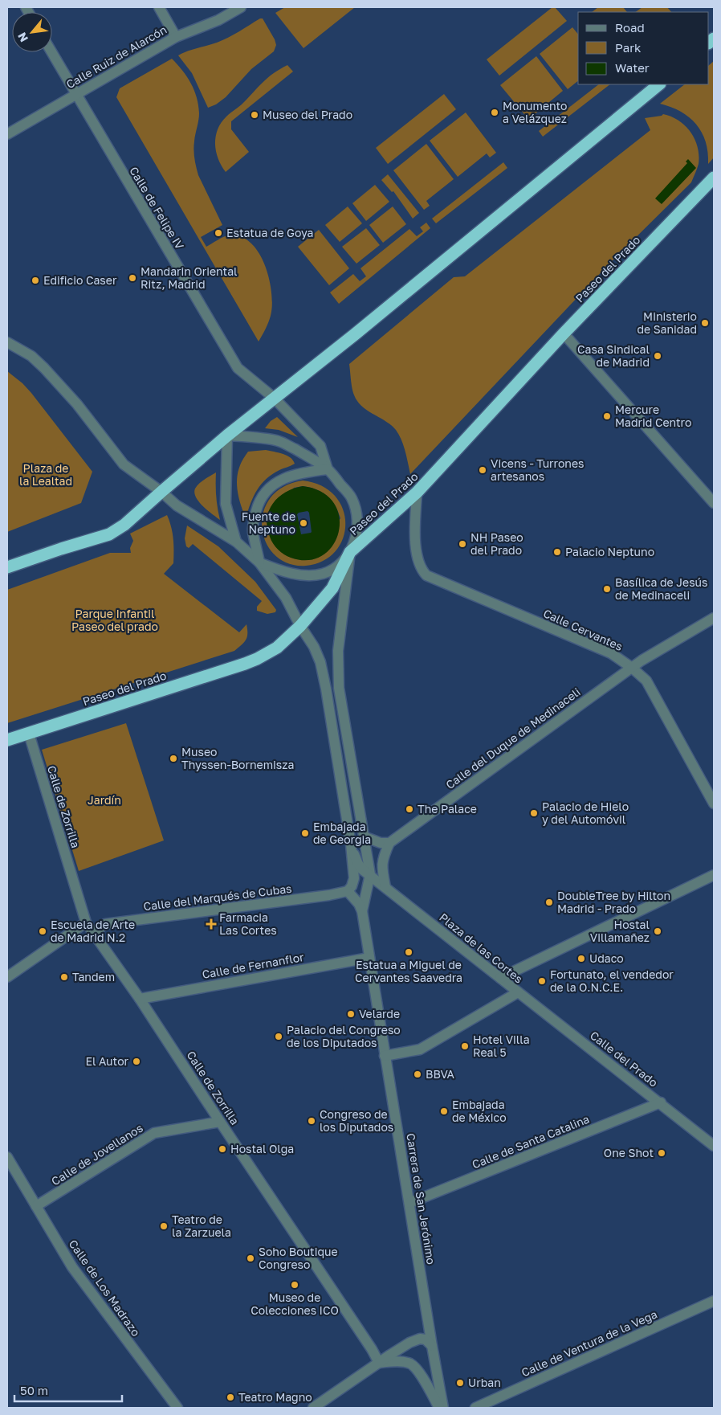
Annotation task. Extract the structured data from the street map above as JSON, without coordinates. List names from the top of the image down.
{
  "streets": {
    "highway": ["Paseo del Prado"],
    "street": [
      "Calle Ruiz de Alarcón",
      "Calle de Felipe IV",
      "Calle Cervantes",
      "Calle del Duque de Medinaceli",
      "Calle de Zorrilla",
      "Calle del Marqués de Cubas",
      "Plaza de las Cortes",
      "Calle de Fernanflor",
      "Calle del Prado",
      "Calle de Santa Catalina",
      "Calle de Jovellanos",
      "Carrera de San Jerónimo",
      "Calle de Los Madrazo",
      "Calle de Ventura de la Vega"
    ]
  },
  "crossings": [
    ["Calle Ruiz de Alarcón", "Calle de Felipe IV"],
    ["Calle de Felipe IV", "Paseo del Prado"],
    ["Calle de Felipe IV", "Plaza de las Cortes"],
    ["Paseo del Prado", "Calle Cervantes"],
    ["Paseo del Prado", "Calle de Zorrilla"],
    ["Paseo del Prado", "Plaza de las Cortes"],
    ["Calle Cervantes", "Calle del Duque de Medinaceli"],
    ["Calle de Zorrilla", "Calle del Marqués de Cubas"],
    ["Calle de Zorrilla", "Calle de Fernanflor"],
    ["Calle de Zorrilla", "Calle de Jovellanos"],
    ["Calle del Marqués de Cubas", "Plaza de las Cortes"],
    ["Plaza de las Cortes", "Calle del Prado"],
    ["Plaza de las Cortes", "Carrera de San Jerónimo"],
    ["Calle del Prado", "Calle de Santa Catalina"],
    ["Calle de Santa Catalina", "Carrera de San Jerónimo"],
    ["Calle de Jovellanos", "Calle de Los Madrazo"]
  ],
  "parks": ["Plaza de la Lealtad", "Parque Infantil Paseo del prado", "Jardín"],
  "places": {
    "other": [
      "Monumento a Velázquez",
      "Museo del Prado",
      "Estatua de Goya",
      "Mandarin Oriental Ritz, Madrid",
      "Edificio Caser",
      "Ministerio de Sanidad",
      "Casa Sindical de Madrid",
      "Mercure Madrid Centro",
      "Vicens - Turrones artesanos",
      "Fuente de Neptuno",
      "NH Paseo del Prado",
      "Palacio Neptuno",
      "Basílica de Jesús de Medinaceli",
      "Museo Thyssen-Bornemisza",
      "The Palace",
      "Palacio de Hielo y del Automóvil",
      "Embajada de Georgia",
      "DoubleTree by Hilton Madrid - Prado",
      "Escuela de Arte de Madrid N.2",
      "Hostal Villamañez",
      "Estatua a Miguel de Cervantes Saavedra",
      "Udaco",
      "Tandem",
      "Fortunato, el vendedor de la O.N.C.E.",
      "Velarde",
      "Palacio del Congreso de los Diputados",
      "Hotel Villa Real 5",
      "El Autor",
      "BBVA",
      "Embajada de México",
      "Congreso de los Diputados",
      "Hostal Olga",
      "One Shot",
      "Teatro de la Zarzuela",
      "Soho Boutique Congreso",
      "Museo de Colecciones ICO",
      "Urban",
      "Teatro Magno"
    ],
    "health": ["Farmacia Las Cortes"]
  },
  "legend": ["Road", "Park", "Water"],
  "scale_bar": "50 m",
  "north": "bottom left"
}
